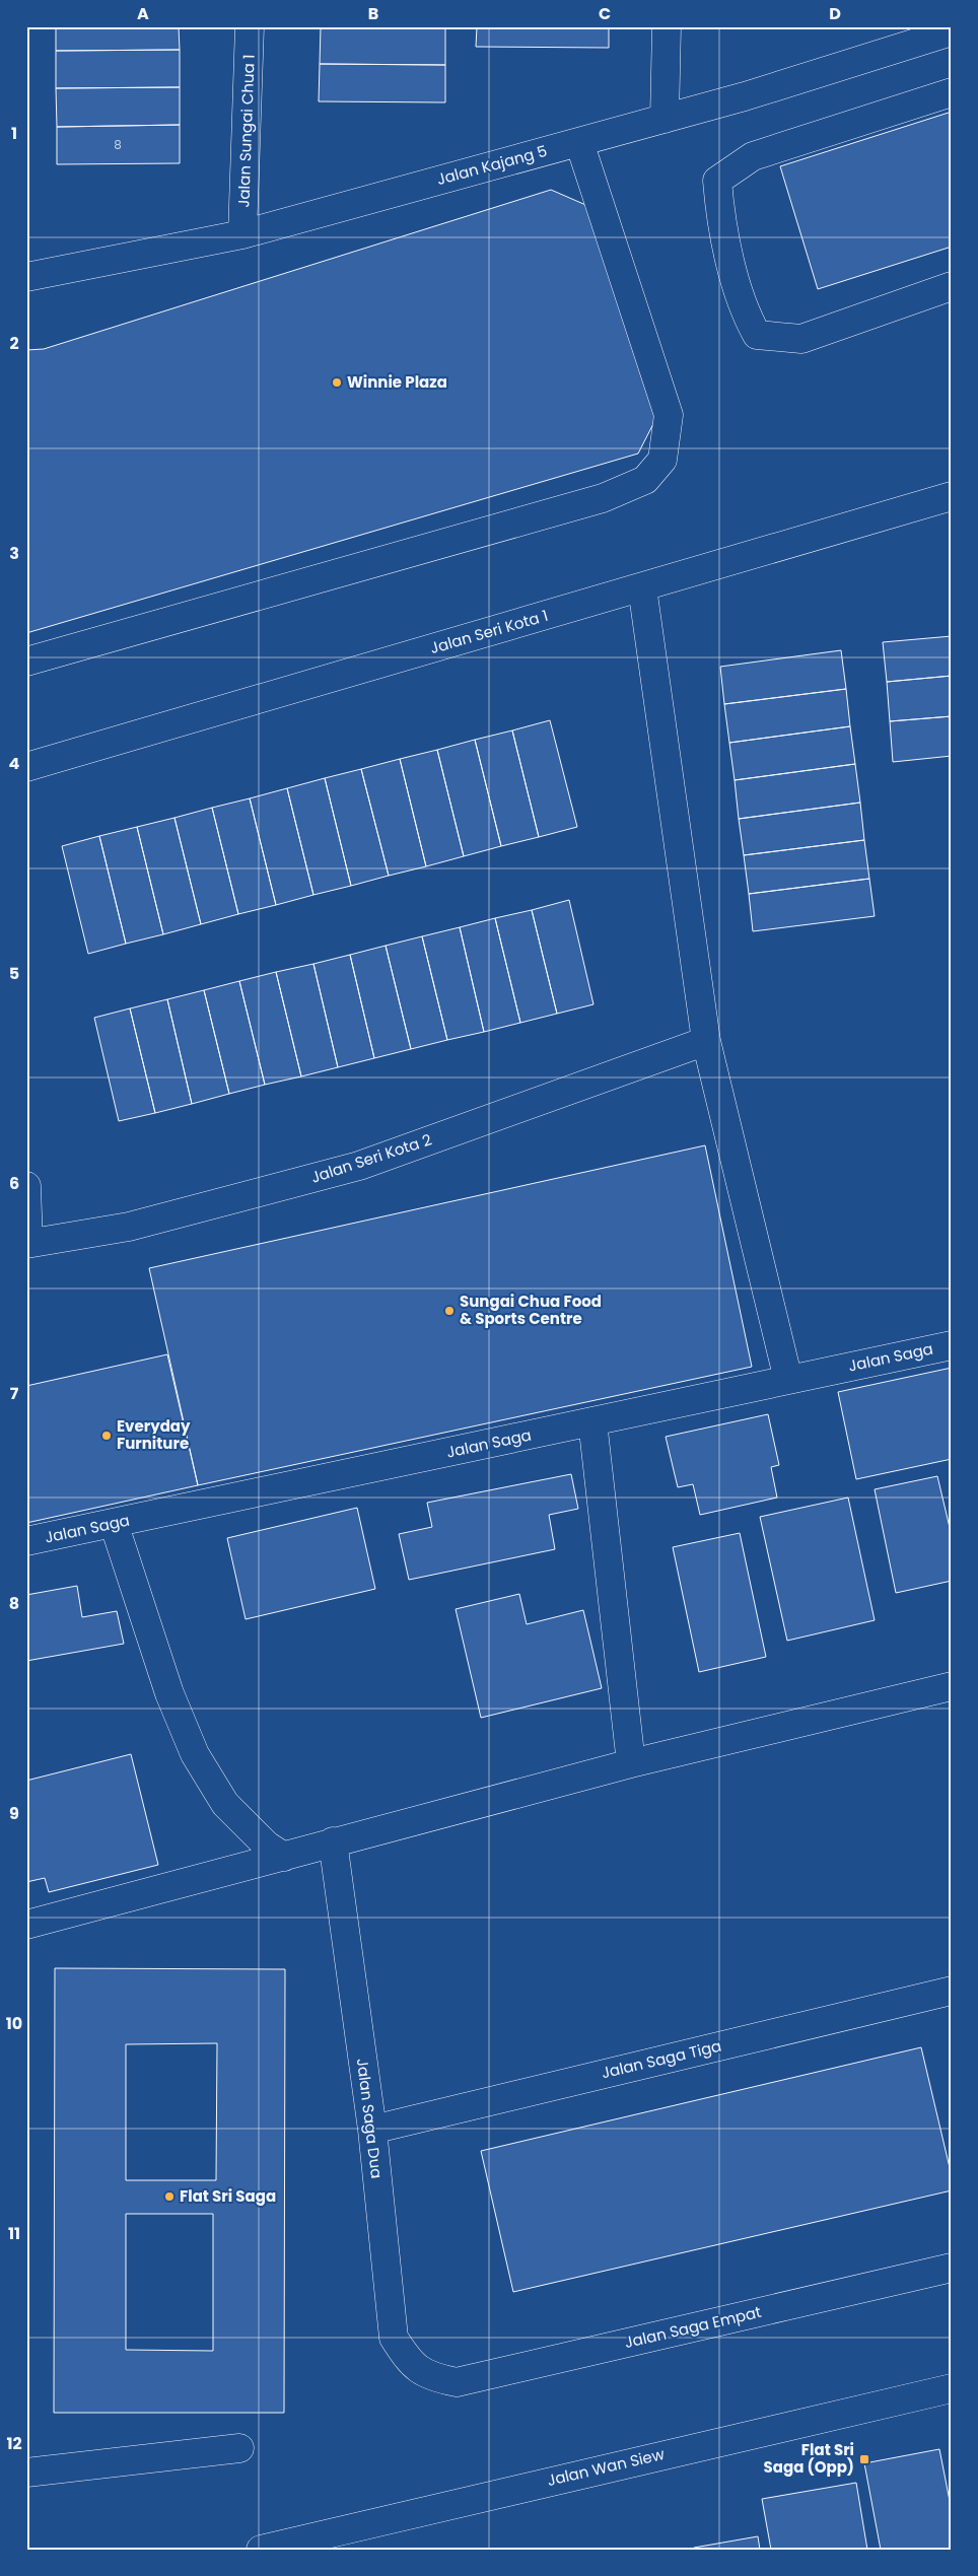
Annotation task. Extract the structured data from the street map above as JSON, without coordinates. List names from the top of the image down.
{
  "streets": {
    "street": [
      "Jalan Sungai Chua 1",
      "Jalan Kajang 5",
      "Jalan Seri Kota 1",
      "Jalan Seri Kota 2",
      "Jalan Saga",
      "Jalan Saga Tiga",
      "Jalan Saga Dua",
      "Jalan Saga Empat",
      "Jalan Wan Siew"
    ]
  },
  "crossings": [
    ["Jalan Sungai Chua 1", "Jalan Kajang 5"],
    ["Jalan Saga Tiga", "Jalan Saga Dua"],
    ["Jalan Saga Dua", "Jalan Saga Empat"]
  ],
  "places": {
    "other": [
      "Winnie Plaza",
      "Sungai Chua Food & Sports Centre",
      "Everyday Furniture",
      "Flat Sri Saga"
    ],
    "transit": ["Flat Sri Saga (Opp)"]
  },
  "house_numbers": ["8"],
  "grid": {
    "columns": [
      "A",
      "B",
      "C",
      "D"
    ],
    "rows": [
      "1",
      "2",
      "3",
      "4",
      "5",
      "6",
      "7",
      "8",
      "9",
      "10",
      "11",
      "12"
    ]
  }
}
